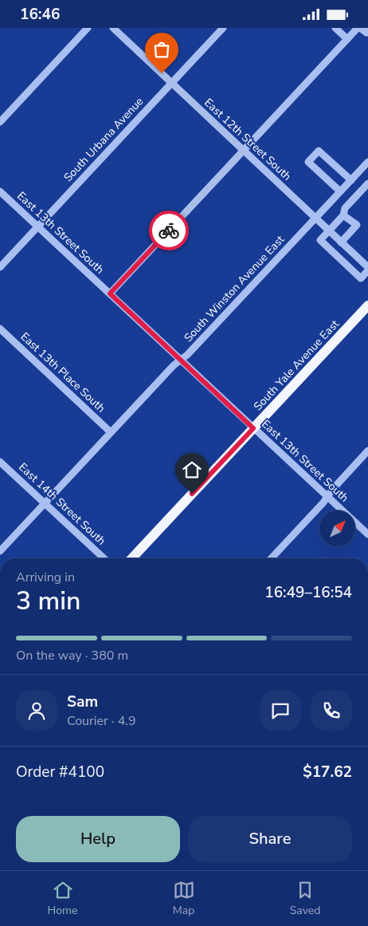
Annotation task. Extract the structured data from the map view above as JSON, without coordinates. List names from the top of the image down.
{
  "streets": {
    "main road": ["South Yale Avenue East"],
    "street": [
      "South Urbana Avenue",
      "East 12th Street South",
      "East 13th Street South",
      "South Winston Avenue East",
      "East 13th Place South",
      "East 14th Street South"
    ]
  },
  "crossings": [
    ["South Urbana Avenue", "East 12th Street South"],
    ["South Urbana Avenue", "East 13th Street South"],
    ["East 12th Street South", "South Winston Avenue East"],
    ["East 13th Street South", "South Winston Avenue East"],
    ["East 13th Street South", "South Yale Avenue East"],
    ["South Winston Avenue East", "East 13th Place South"],
    ["South Winston Avenue East", "East 14th Street South"]
  ],
  "north": "top right",
  "page": {
    "status": "16:46",
    "heading": ["3 min", "Arriving in", "16:49–16:54"],
    "panel": [
      "Sam",
      "Courier · 4.9",
      "Order #4100",
      "$17.62"
    ],
    "bar": "On the way · 380 m",
    "buttons": ["Help", "Share"],
    "tabs": ["Home", "Map", "Saved"]
  }
}
